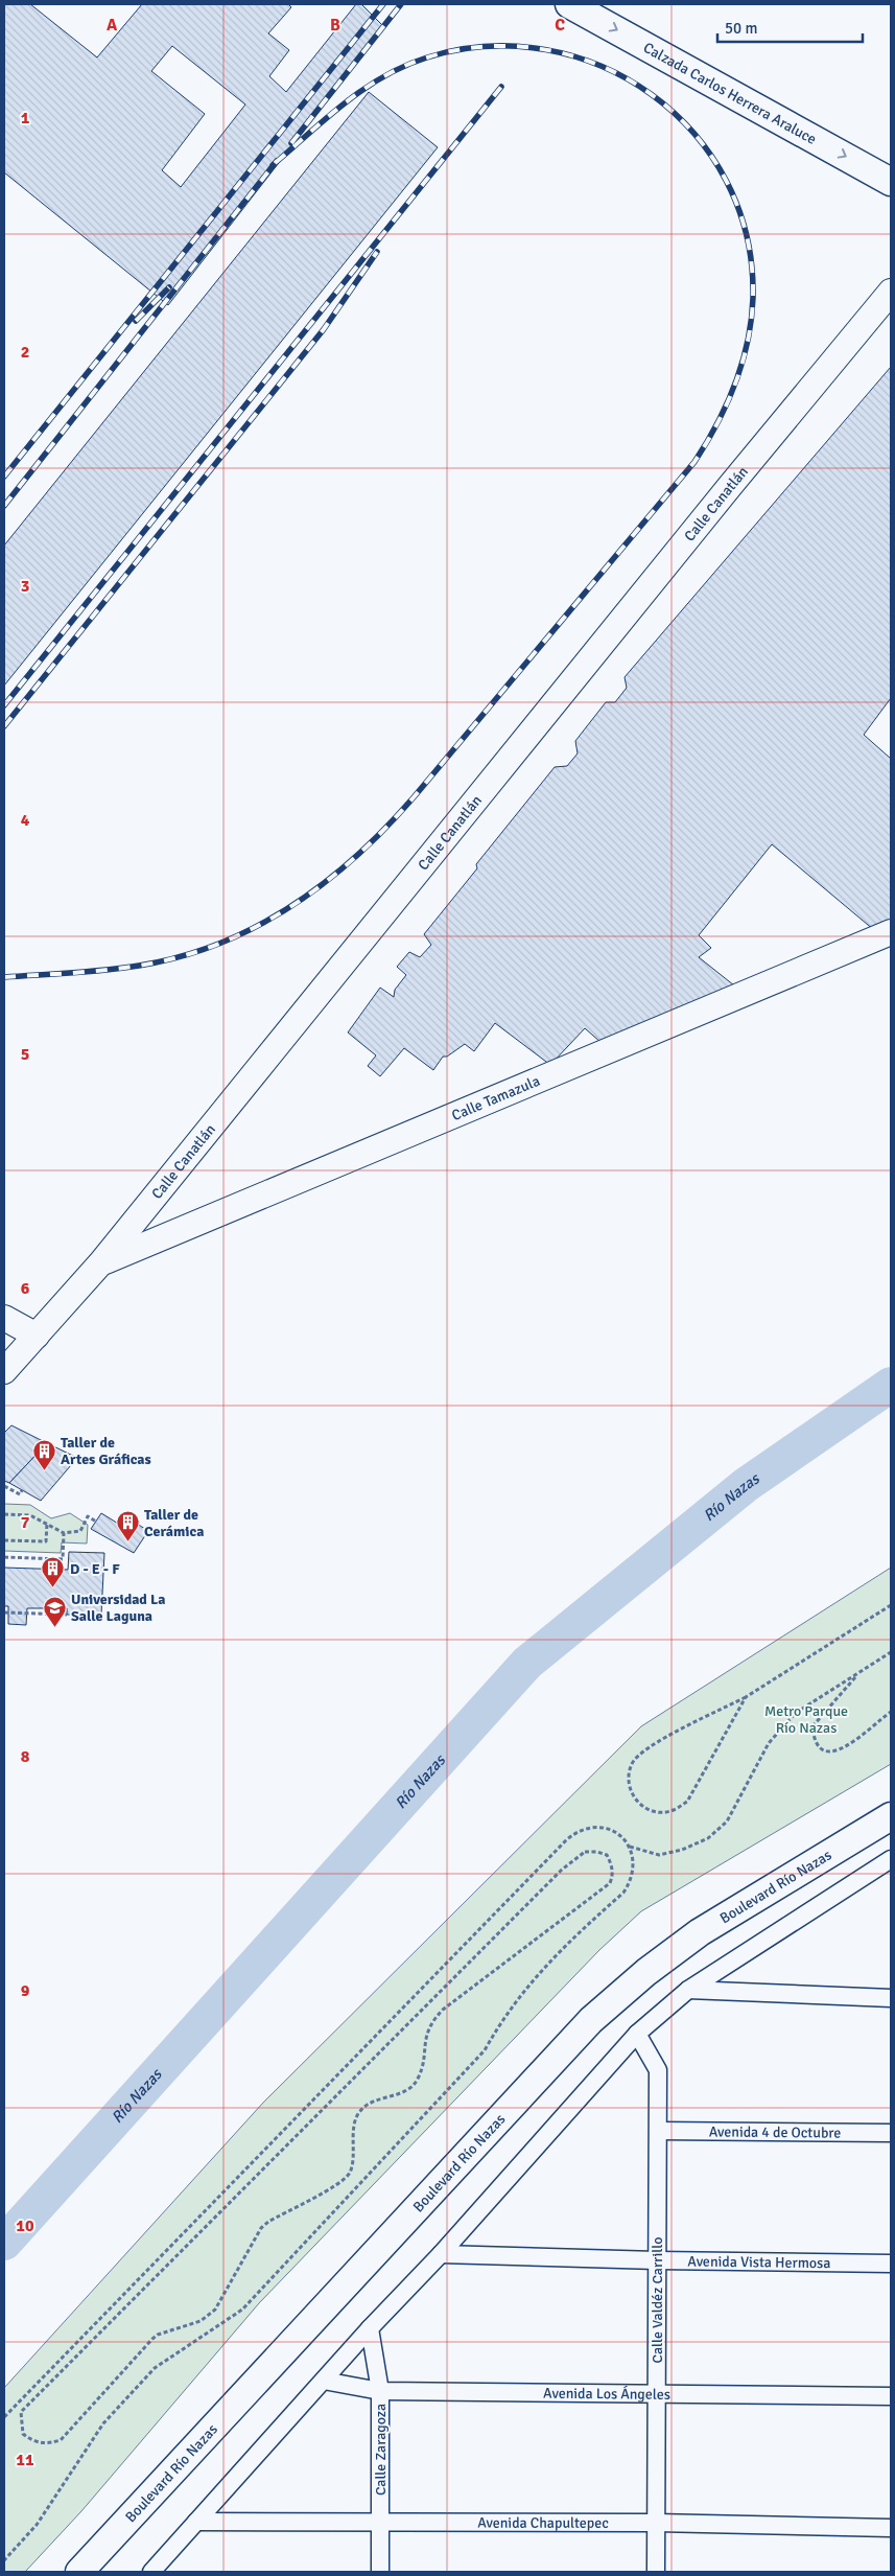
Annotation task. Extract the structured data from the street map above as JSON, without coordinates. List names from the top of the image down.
{
  "streets": {
    "main road": ["Calzada Carlos Herrera Araluce", "Boulevard Río Nazas"],
    "street": [
      "Calle Canatlán",
      "Calle Tamazula",
      "Avenida 4 de Octubre",
      "Avenida Vista Hermosa",
      "Calle Valdéz Carrillo",
      "Avenida Los Ángeles",
      "Calle Zaragoza",
      "Avenida Chapultepec"
    ]
  },
  "crossings": [
    ["Calle Canatlán", "Calle Tamazula"],
    ["Avenida 4 de Octubre", "Calle Valdéz Carrillo"],
    ["Avenida Vista Hermosa", "Calle Valdéz Carrillo"],
    ["Calle Valdéz Carrillo", "Avenida Los Ángeles"],
    ["Calle Valdéz Carrillo", "Avenida Chapultepec"],
    ["Avenida Los Ángeles", "Calle Zaragoza"],
    ["Calle Zaragoza", "Avenida Chapultepec"]
  ],
  "one_way": ["Calzada Carlos Herrera Araluce"],
  "water": ["Río Nazas"],
  "parks": ["Metro Parque Río Nazas"],
  "places": {
    "building": ["Taller de Artes Gráficas", "Taller de Cerámica", "D - E - F"],
    "school or university": ["Universidad La Salle Laguna"]
  },
  "scale_bar": "50 m",
  "grid": {
    "columns": ["A", "B", "C"],
    "rows": [
      "1",
      "2",
      "3",
      "4",
      "5",
      "6",
      "7",
      "8",
      "9",
      "10",
      "11"
    ]
  }
}
